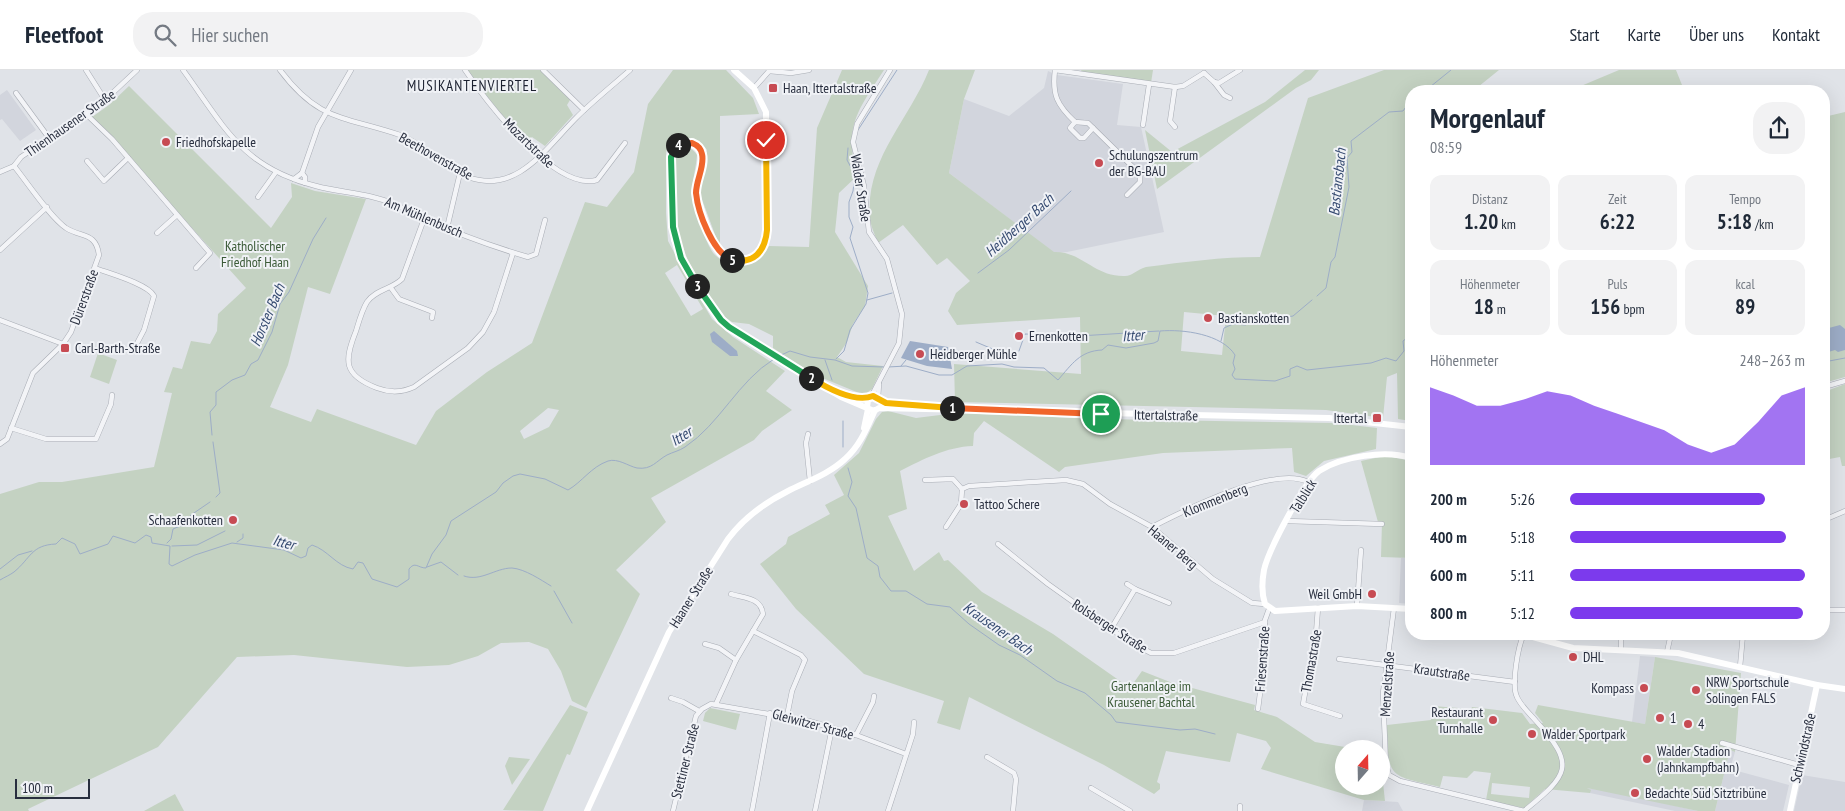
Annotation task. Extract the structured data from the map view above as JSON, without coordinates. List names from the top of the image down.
{
  "streets": {
    "main road": [
      "Ittertalstraße",
      "Talblick",
      "Haaner Straße",
      "Schwindstraße"
    ],
    "street": [
      "Thienhausener Straße",
      "Mozartstraße",
      "Beethovenstraße",
      "Walder Straße",
      "Am Mühlenbusch",
      "Dürerstraße",
      "Klommenberg",
      "Haaner Berg",
      "Rolsberger Straße",
      "Friesenstraße",
      "Thomastraße",
      "Krautstraße",
      "Menzelstraße",
      "Gleiwitzer Straße",
      "Stettiner Straße"
    ]
  },
  "crossings": [
    ["Thienhausener Straße", "Dürerstraße"],
    ["Mozartstraße", "Beethovenstraße"],
    ["Walder Straße", "Haaner Straße"],
    ["Ittertalstraße", "Haaner Straße"],
    ["Talblick", "Klommenberg"],
    ["Talblick", "Haaner Berg"],
    ["Talblick", "Friesenstraße"],
    ["Klommenberg", "Haaner Berg"],
    ["Haaner Berg", "Friesenstraße"],
    ["Rolsberger Straße", "Friesenstraße"],
    ["Krautstraße", "Menzelstraße"],
    ["Gleiwitzer Straße", "Stettiner Straße"]
  ],
  "districts": ["MUSIKANTENVIERTEL"],
  "water": [
    "Bastiansbach",
    "Heidberger Bach",
    "Horster Bach",
    "Itter",
    "Krausener Bach"
  ],
  "parks": ["Katholischer Friedhof Haan", "Gartenanlage im Krausener Bachtal"],
  "places": {
    "transit": ["Haan, Ittertalstraße", "Carl-Barth-Straße", "Ittertal"],
    "other": [
      "Friedhofskapelle",
      "Schulungszentrum der BG-BAU",
      "Bastianskotten",
      "Ernenkotten",
      "Heidberger Mühle",
      "Tattoo Schere",
      "Schaafenkotten",
      "Weil GmbH",
      "DHL",
      "Kompass",
      "NRW Sportschule Solingen FALS",
      "1",
      "Restaurant Turnhalle",
      "4",
      "Walder Sportpark",
      "Walder Stadion (Jahnkampfbahn)",
      "Bedachte Süd Sitztribüne"
    ]
  },
  "scale_bar": "100 m",
  "north": "top",
  "page": {
    "header": "Fleetfoot",
    "search": "Hier suchen",
    "nav": [
      "Start",
      "Karte",
      "Über uns",
      "Kontakt"
    ],
    "heading": ["Morgenlauf", "08:59"],
    "pins": [
      "4",
      "5",
      "3",
      "2",
      "1"
    ],
    "stats": [
      ["Distanz", "1.20 km"],
      ["Zeit", "6:22"],
      ["Tempo", "5:18 /km"],
      ["Höhenmeter", "18 m"],
      ["Puls", "156 bpm"],
      ["kcal", "89"]
    ],
    "chart": ["Höhenmeter", "248–263 m"],
    "list": [
      {
        "name": "200 m",
        "note": "5:26"
      },
      {
        "name": "400 m",
        "note": "5:18"
      },
      {
        "name": "600 m",
        "note": "5:11"
      },
      {
        "name": "800 m",
        "note": "5:12"
      }
    ],
    "scale": "100 m"
  }
}
